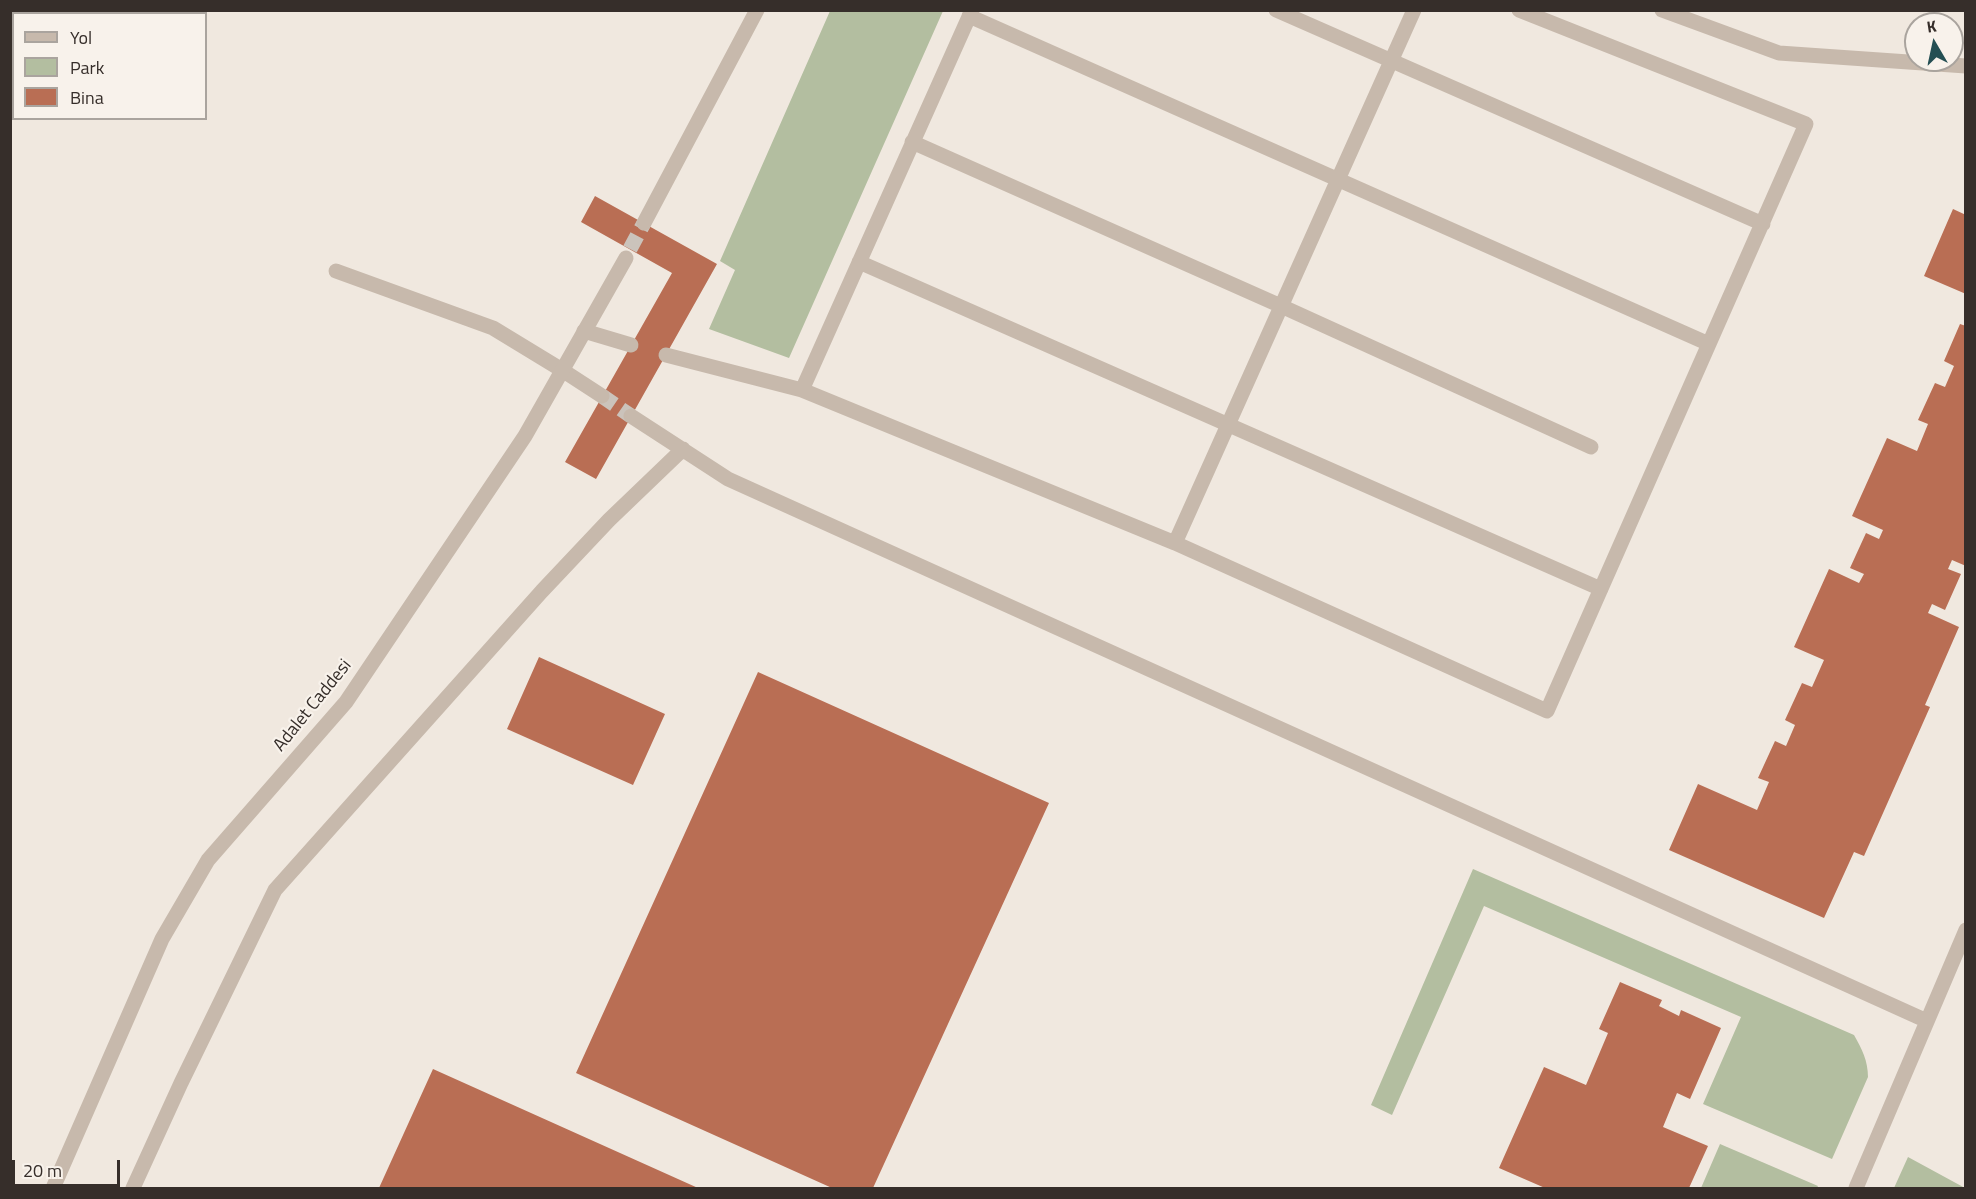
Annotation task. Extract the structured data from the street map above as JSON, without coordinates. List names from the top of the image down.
{
  "streets": {
    "street": ["Adalet Caddesi"]
  },
  "legend": ["Yol", "Park", "Bina"],
  "scale_bar": "20 m",
  "north": "top"
}
